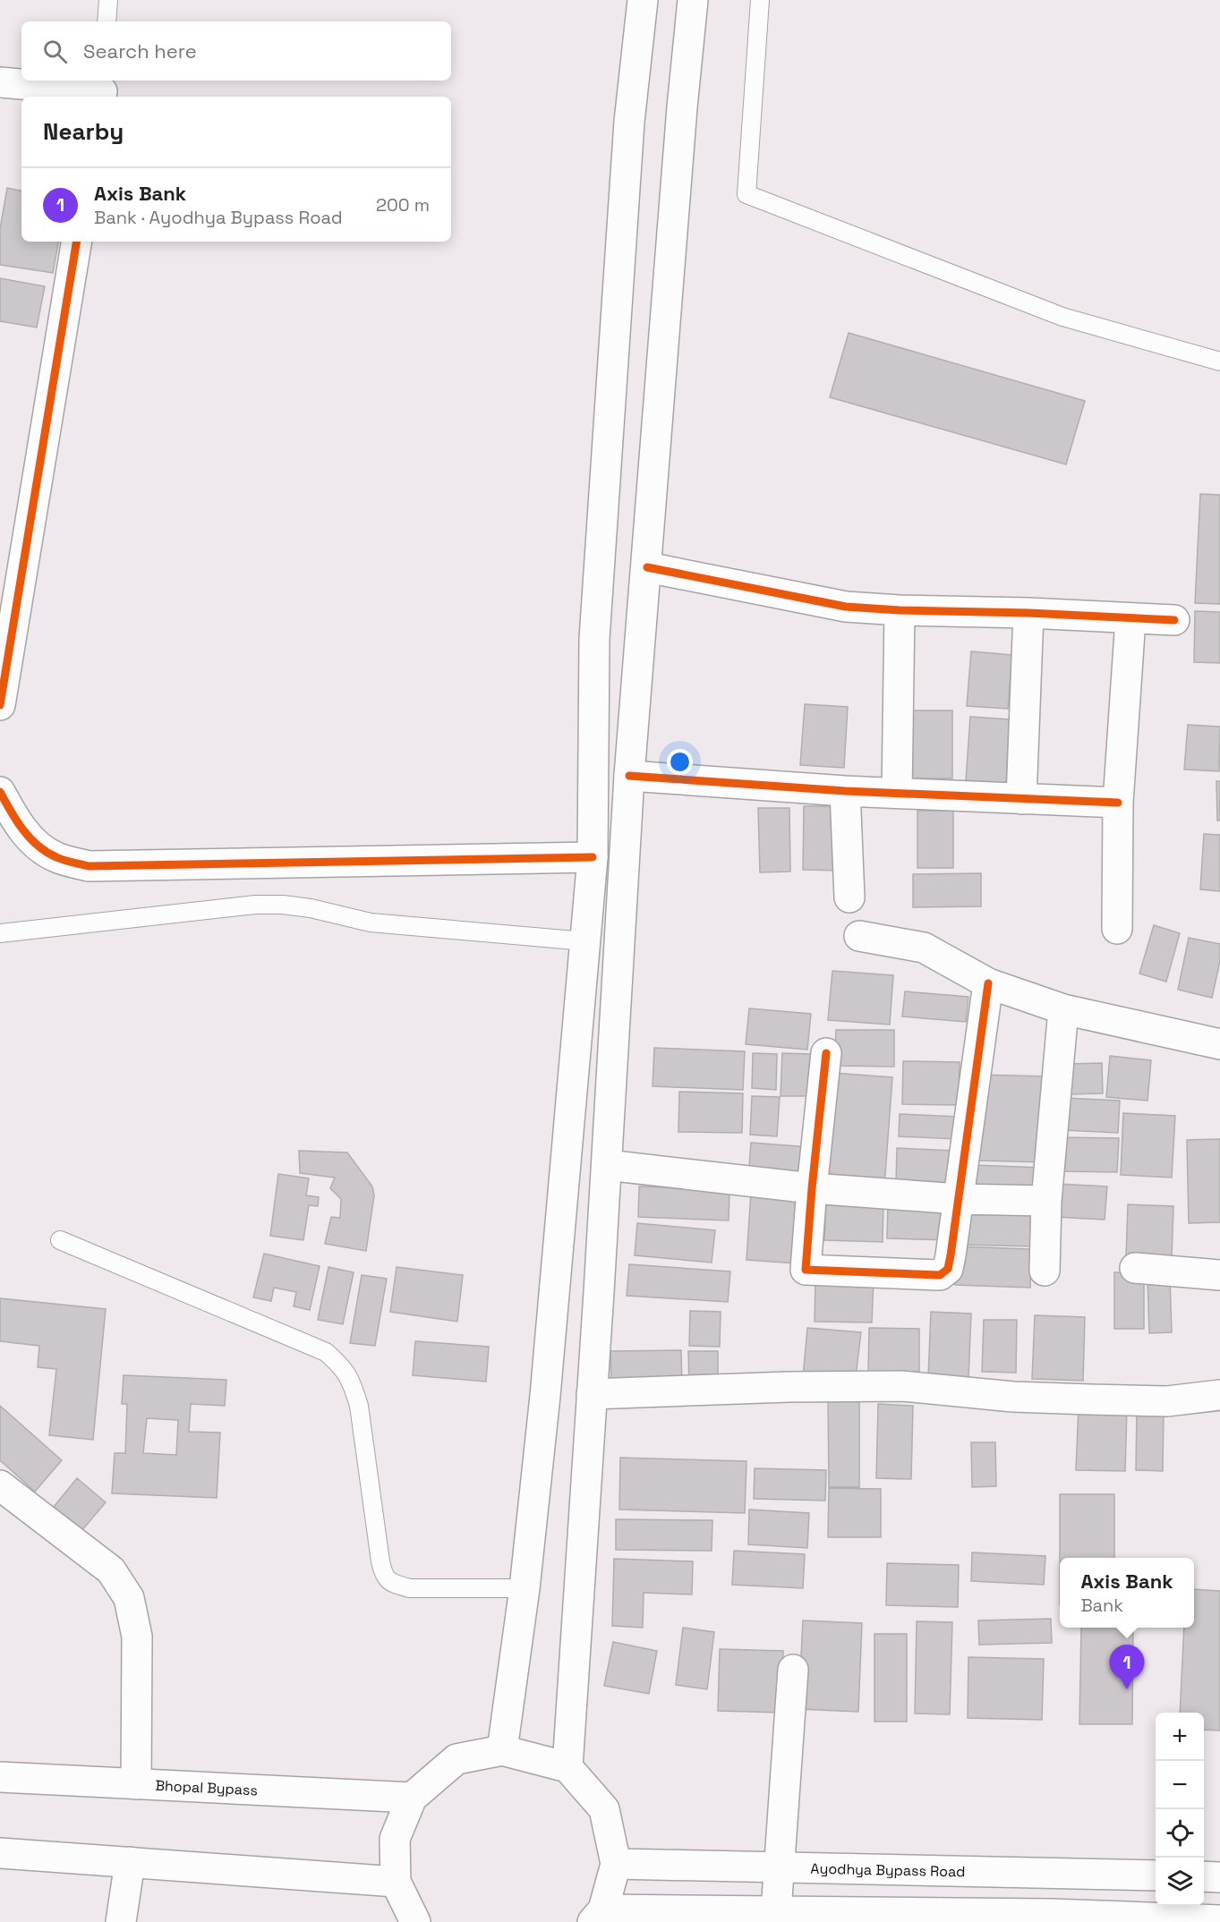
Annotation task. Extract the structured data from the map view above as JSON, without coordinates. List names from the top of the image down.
{
  "streets": {
    "street": ["Bhopal Bypass", "Ayodhya Bypass Road"]
  },
  "page": {
    "search": "Search here",
    "heading": "Nearby",
    "list": [
      {
        "mark": "1",
        "name": "Axis Bank",
        "note": "Bank · Ayodhya Bypass Road",
        "value": "200 m"
      }
    ],
    "popup": ["Axis Bank", "Bank"],
    "pins": "1",
    "map_buttons": ["+", "−"]
  }
}
